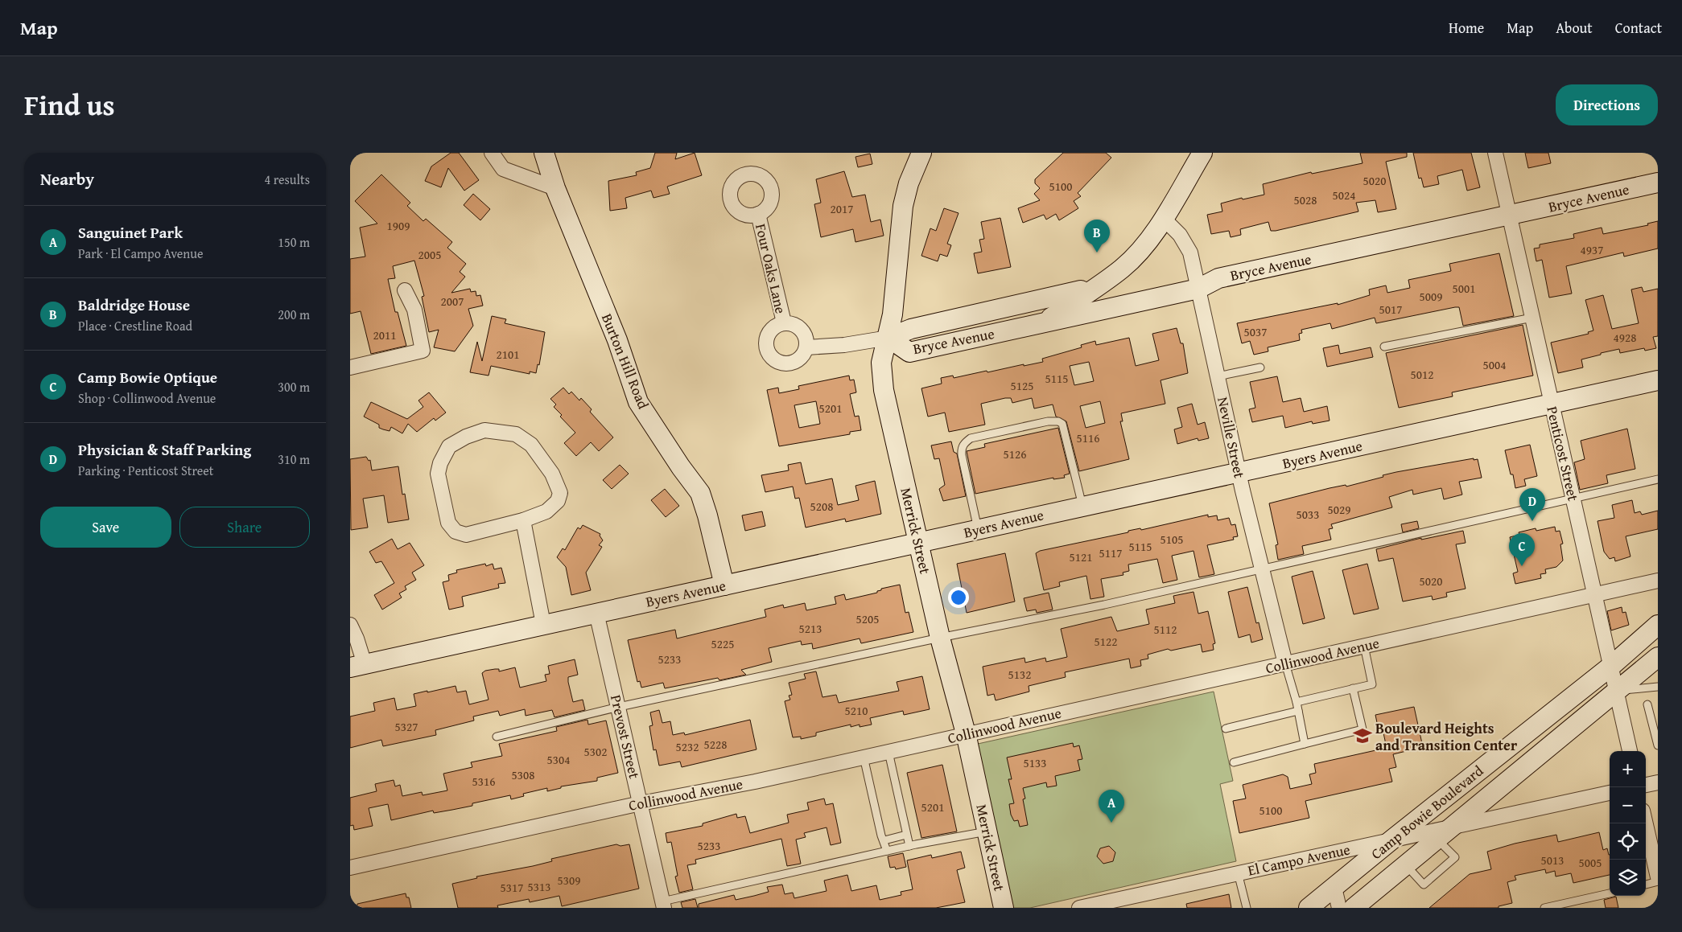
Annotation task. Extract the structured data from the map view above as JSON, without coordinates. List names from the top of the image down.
{
  "streets": {
    "street": [
      "Bryce Avenue",
      "Four Oaks Lane",
      "Burton Hill Road",
      "Neville Street",
      "Penticost Street",
      "Byers Avenue",
      "Merrick Street",
      "Collinwood Avenue",
      "Prevost Street",
      "Camp Bowie Boulevard",
      "El Campo Avenue"
    ]
  },
  "crossings": [
    ["Bryce Avenue", "Four Oaks Lane"],
    ["Bryce Avenue", "Neville Street"],
    ["Bryce Avenue", "Penticost Street"],
    ["Bryce Avenue", "Merrick Street"],
    ["Burton Hill Road", "Byers Avenue"],
    ["Neville Street", "Byers Avenue"],
    ["Neville Street", "Collinwood Avenue"],
    ["Penticost Street", "Byers Avenue"],
    ["Penticost Street", "Collinwood Avenue"],
    ["Penticost Street", "Camp Bowie Boulevard"],
    ["Byers Avenue", "Merrick Street"],
    ["Byers Avenue", "Prevost Street"],
    ["Merrick Street", "Collinwood Avenue"],
    ["Collinwood Avenue", "Prevost Street"],
    ["Camp Bowie Boulevard", "El Campo Avenue"]
  ],
  "places": {
    "school or university": ["Boulevard Heights and Transition Center"]
  },
  "house_numbers": [
    "5020",
    "5100",
    "5024",
    "5028",
    "2017",
    "1909",
    "4937",
    "2005",
    "5001",
    "5009",
    "2007",
    "5017",
    "5037",
    "2011",
    "4928",
    "2101",
    "5004",
    "5012",
    "5115",
    "5125",
    "5201",
    "5116",
    "5126",
    "5208",
    "5029",
    "5033",
    "5105",
    "5115",
    "5117",
    "5121",
    "5020",
    "5205",
    "5213",
    "5112",
    "5122",
    "5225",
    "5233",
    "5132",
    "5210",
    "5327",
    "5228",
    "5232",
    "5302",
    "5304",
    "5133",
    "5308",
    "5316",
    "5201",
    "5100",
    "5233",
    "5013",
    "5005",
    "5309",
    "5313",
    "5317"
  ],
  "page": {
    "header": "Map",
    "nav": [
      "Home",
      "Map",
      "About",
      "Contact"
    ],
    "title": "Find us",
    "buttons": [
      "Directions",
      ["Save", "Share"]
    ],
    "heading": ["Nearby", "4 results"],
    "list": [
      {
        "mark": "A",
        "name": "Sanguinet Park",
        "note": "Park · El Campo Avenue",
        "value": "150 m"
      },
      {
        "mark": "B",
        "name": "Baldridge House",
        "note": "Place · Crestline Road",
        "value": "200 m"
      },
      {
        "mark": "C",
        "name": "Camp Bowie Optique",
        "note": "Shop · Collinwood Avenue",
        "value": "300 m"
      },
      {
        "mark": "D",
        "name": "Physician & Staff Parking",
        "note": "Parking · Penticost Street",
        "value": "310 m"
      }
    ],
    "pins": [
      "B",
      "D",
      "C",
      "A"
    ],
    "map_buttons": ["+", "−"]
  }
}
